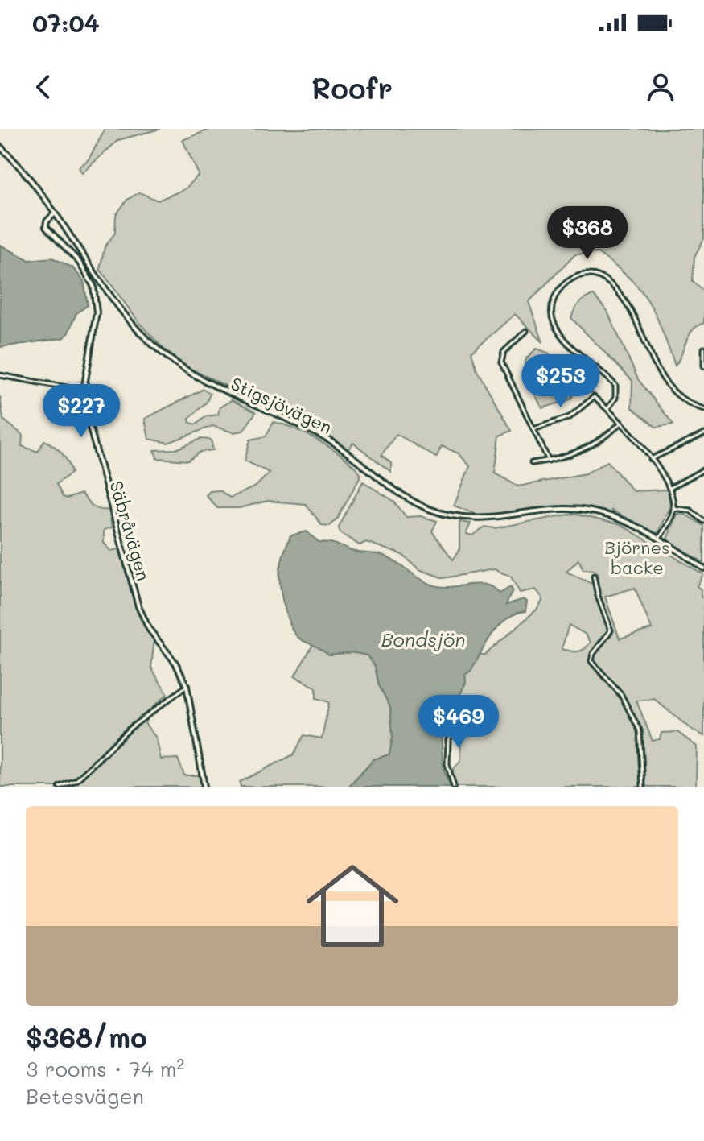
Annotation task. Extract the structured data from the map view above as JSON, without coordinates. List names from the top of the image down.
{
  "streets": {
    "main road": ["Stigsjövägen", "Säbråvägen"]
  },
  "crossings": [
    ["Stigsjövägen", "Säbråvägen"]
  ],
  "water": ["Bondsjön"],
  "parks": ["Björnes backe"],
  "page": {
    "status": "07:04",
    "header": "Roofr",
    "price": [
      "$368",
      "$253",
      "$227",
      "$469"
    ],
    "list": [
      {
        "name": "$368/mo",
        "note": "3 rooms · 74 m² · Betesvägen"
      }
    ]
  }
}
